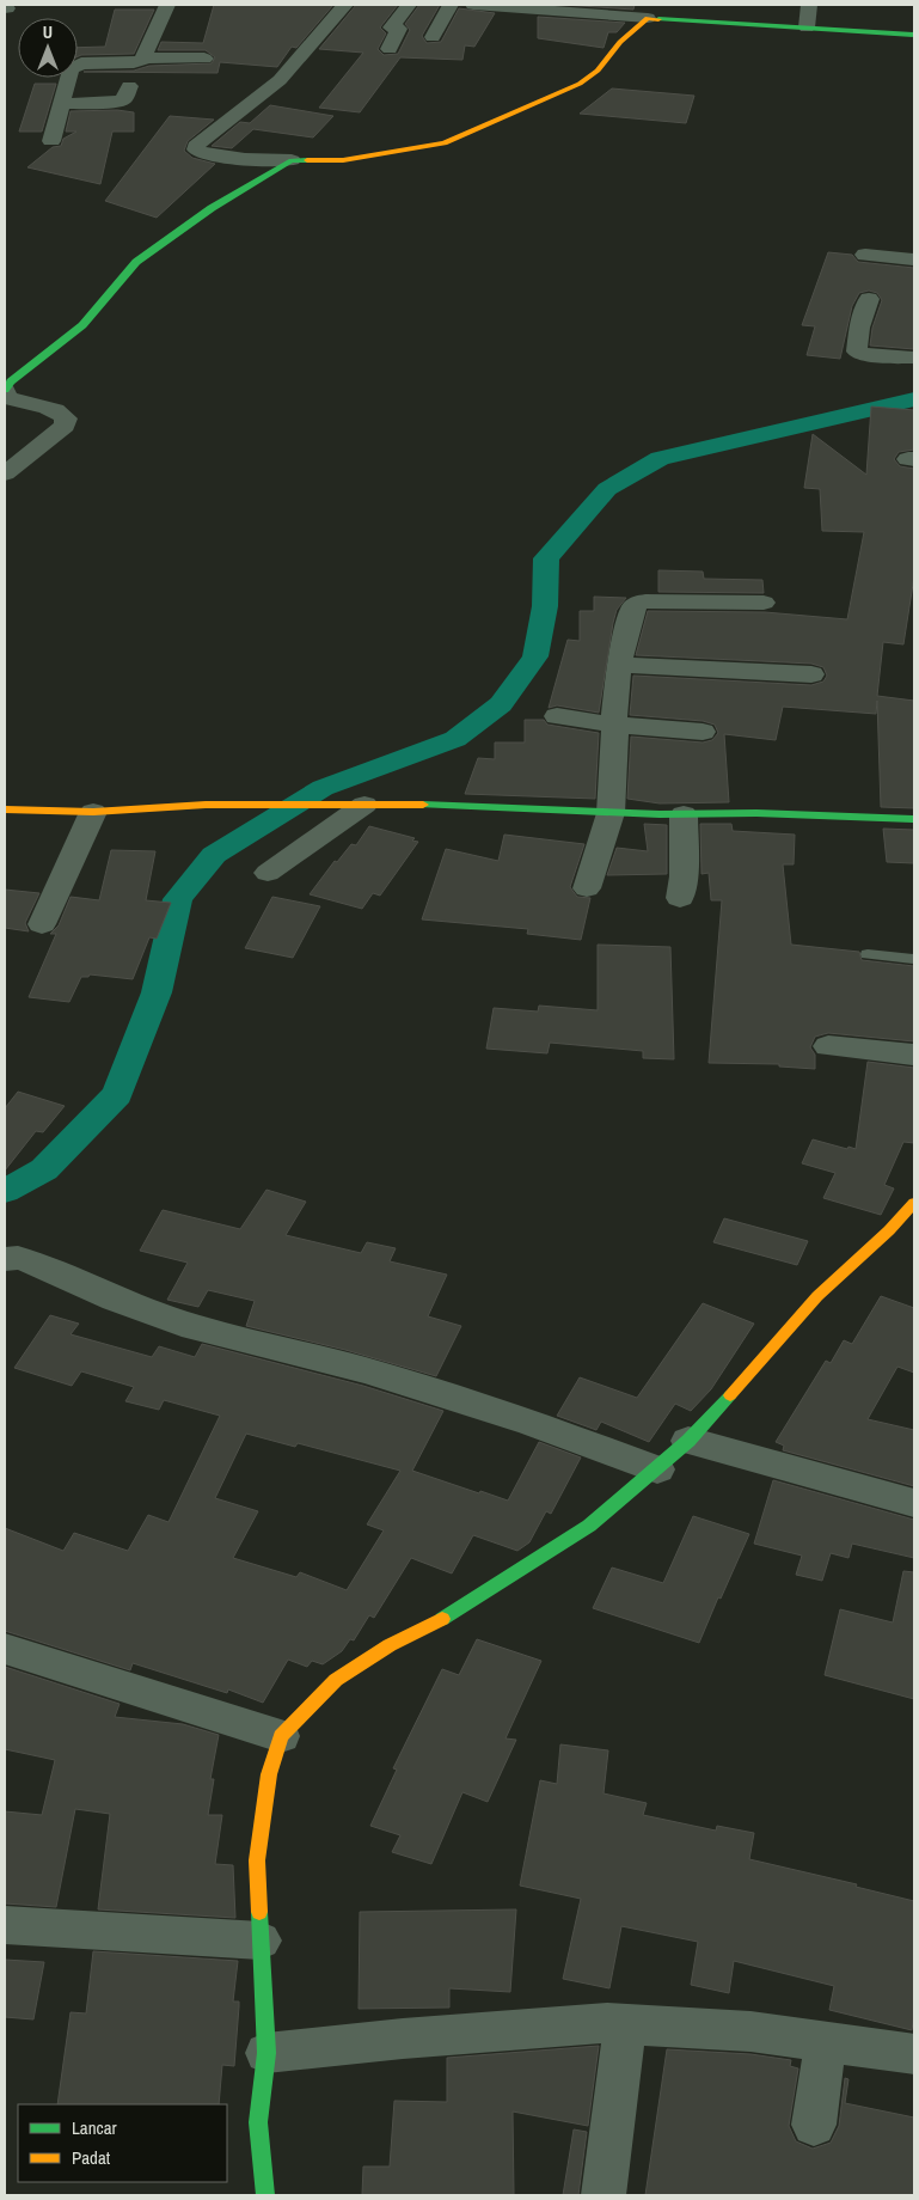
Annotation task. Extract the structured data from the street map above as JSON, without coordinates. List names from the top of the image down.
{
  "legend": ["Lancar", "Padat"],
  "north": "top"
}
